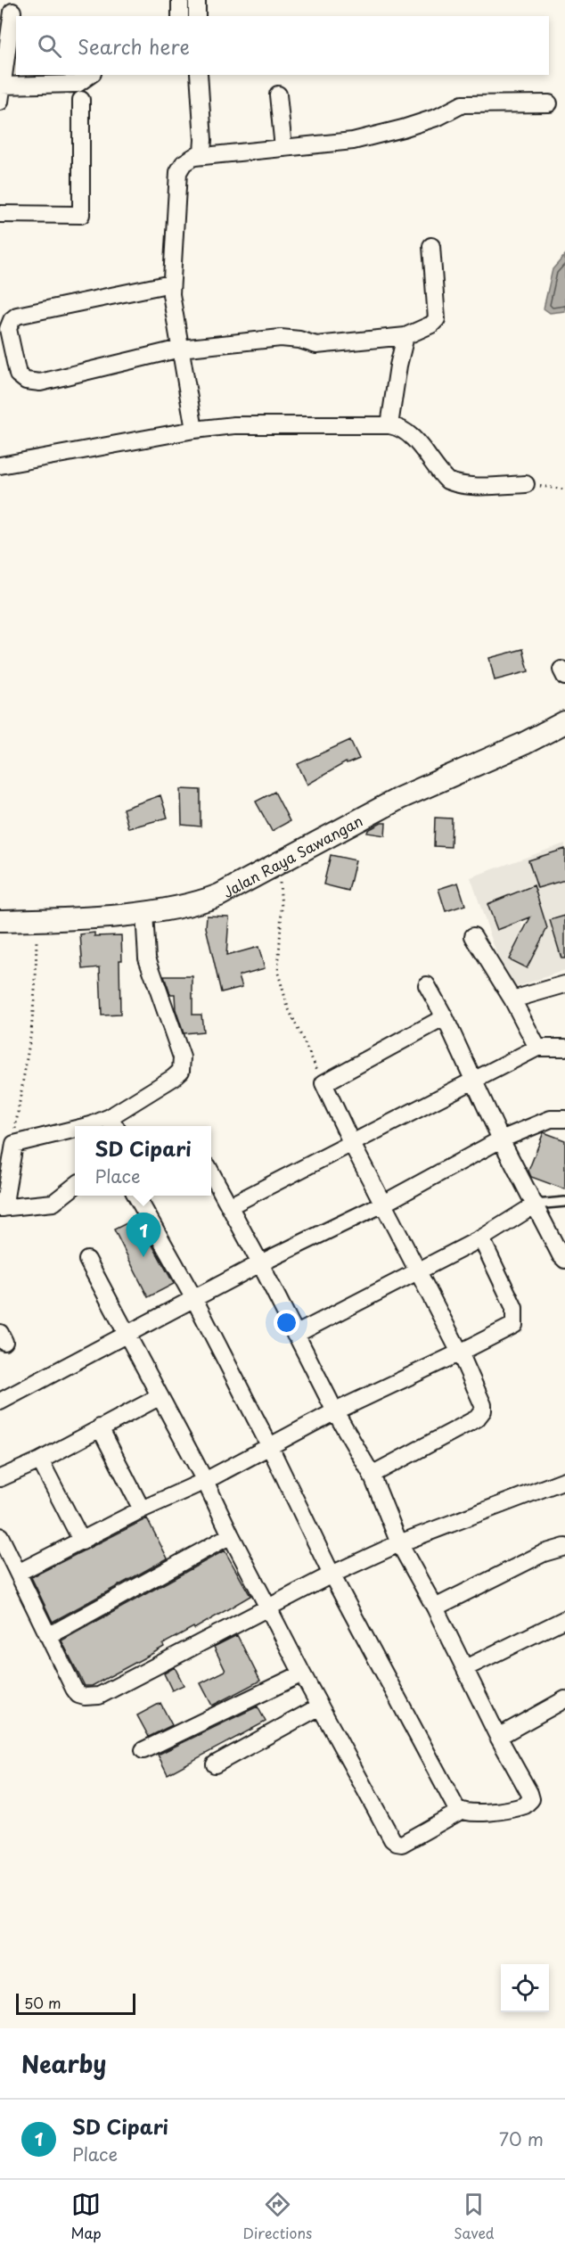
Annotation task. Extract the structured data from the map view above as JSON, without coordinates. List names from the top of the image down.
{
  "streets": {
    "street": ["Jalan Raya Sawangan"]
  },
  "scale_bar": "50 m",
  "page": {
    "search": "Search here",
    "popup": ["SD Cipari", "Place"],
    "pins": "1",
    "scale": "50 m",
    "heading": "Nearby",
    "list": [
      {
        "mark": "1",
        "name": "SD Cipari",
        "note": "Place",
        "value": "70 m"
      }
    ],
    "nav": ["Map", "Directions", "Saved"]
  }
}
